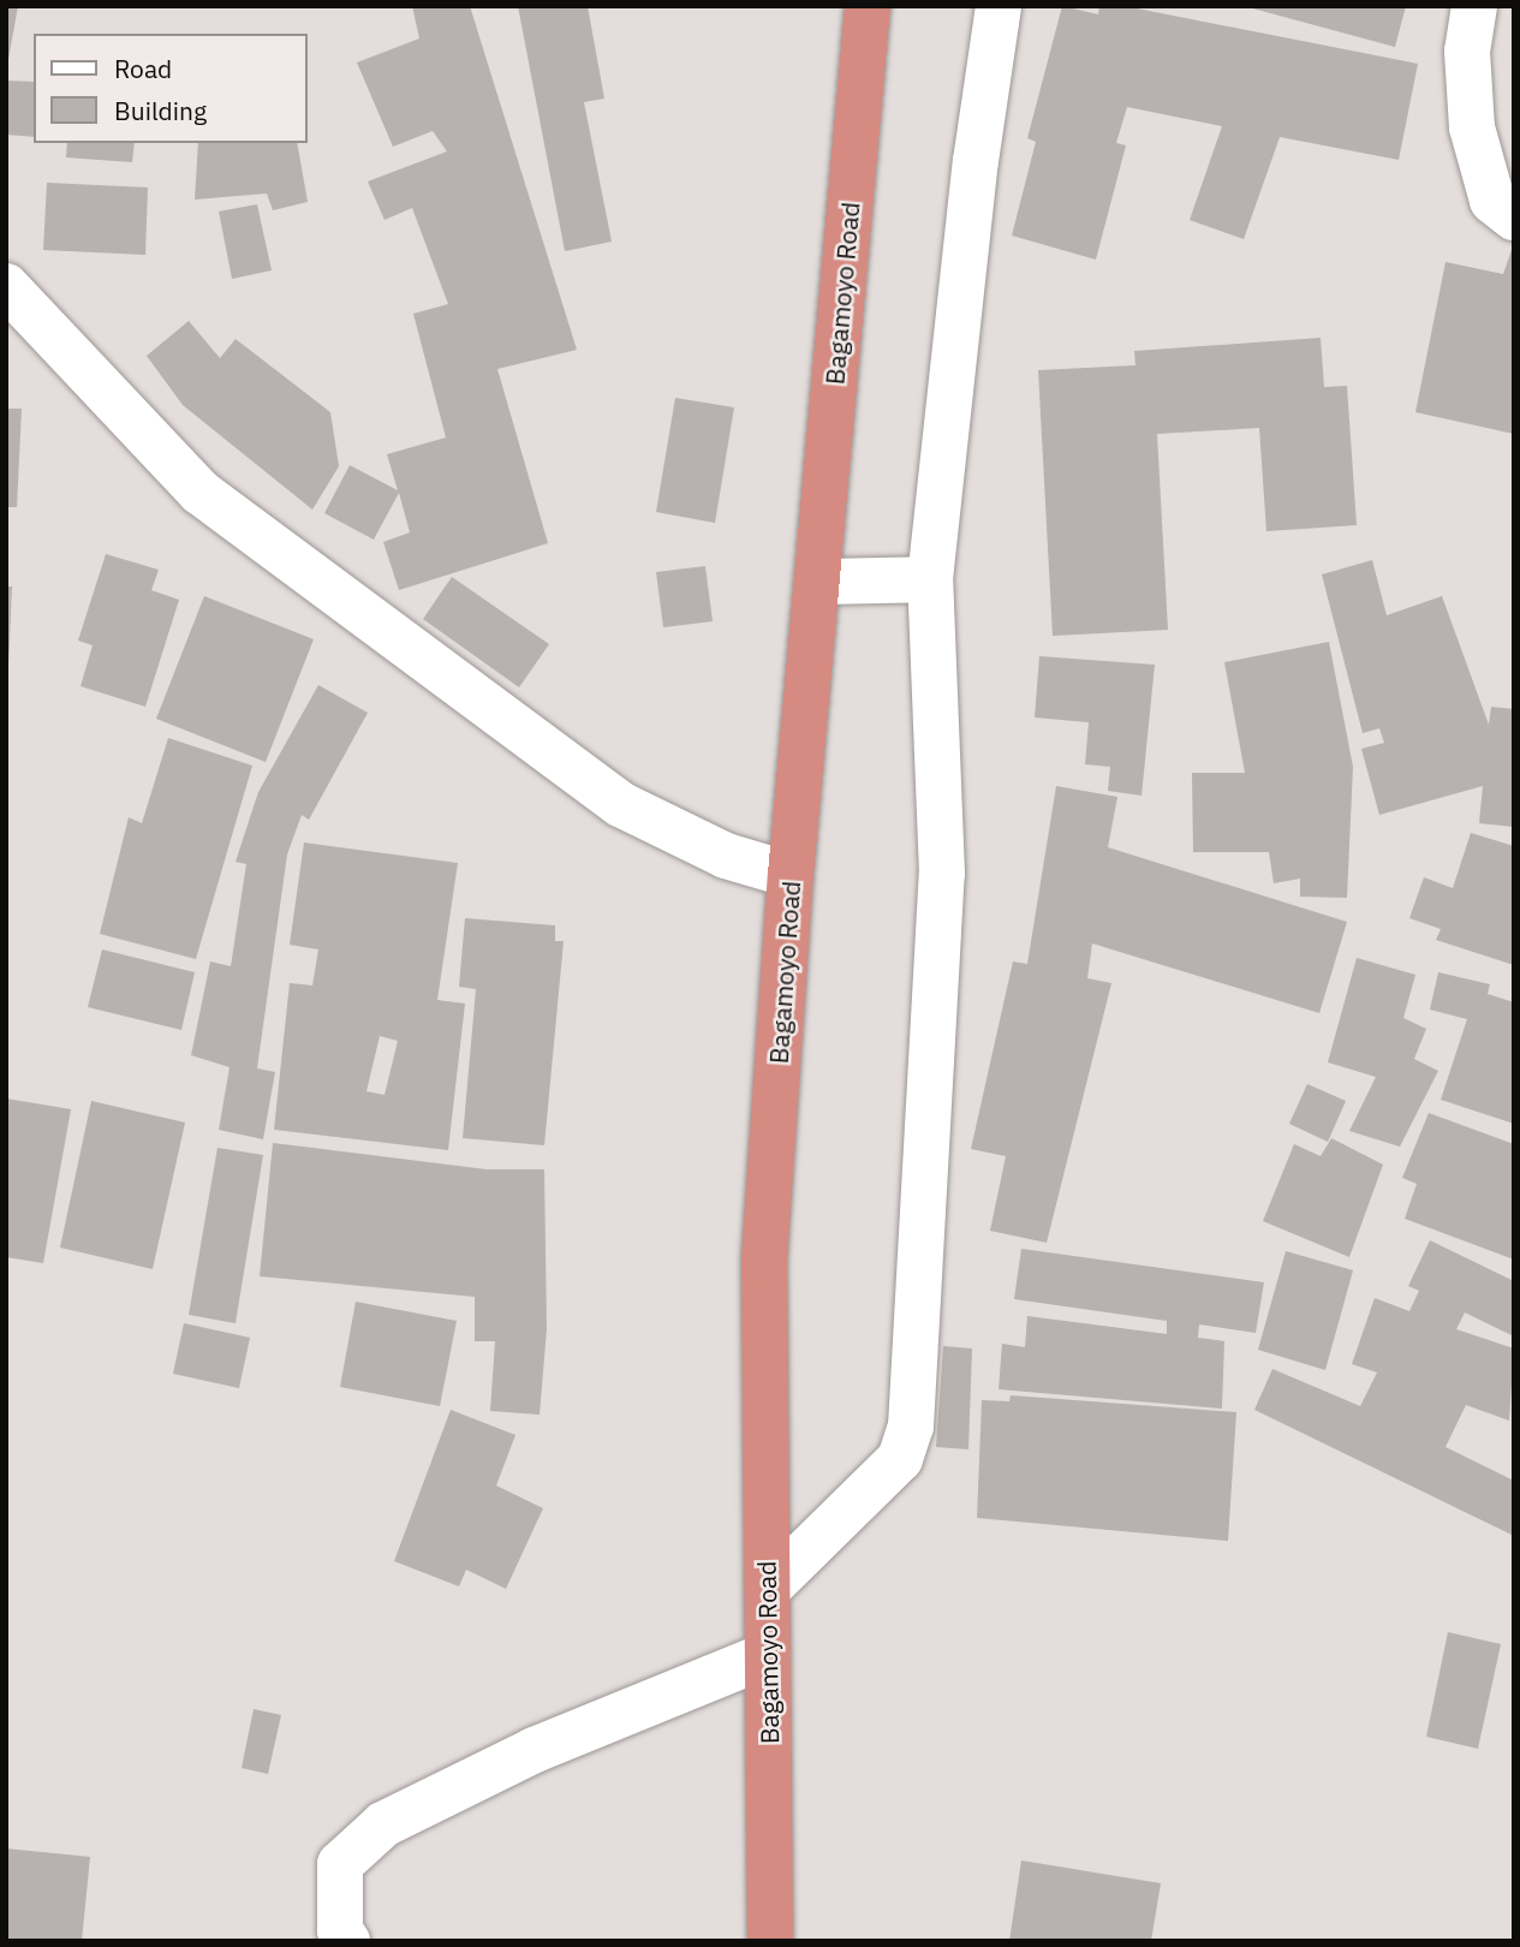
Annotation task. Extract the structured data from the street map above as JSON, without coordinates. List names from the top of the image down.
{
  "streets": {
    "highway": ["Bagamoyo Road"]
  },
  "legend": ["Road", "Building"]
}
